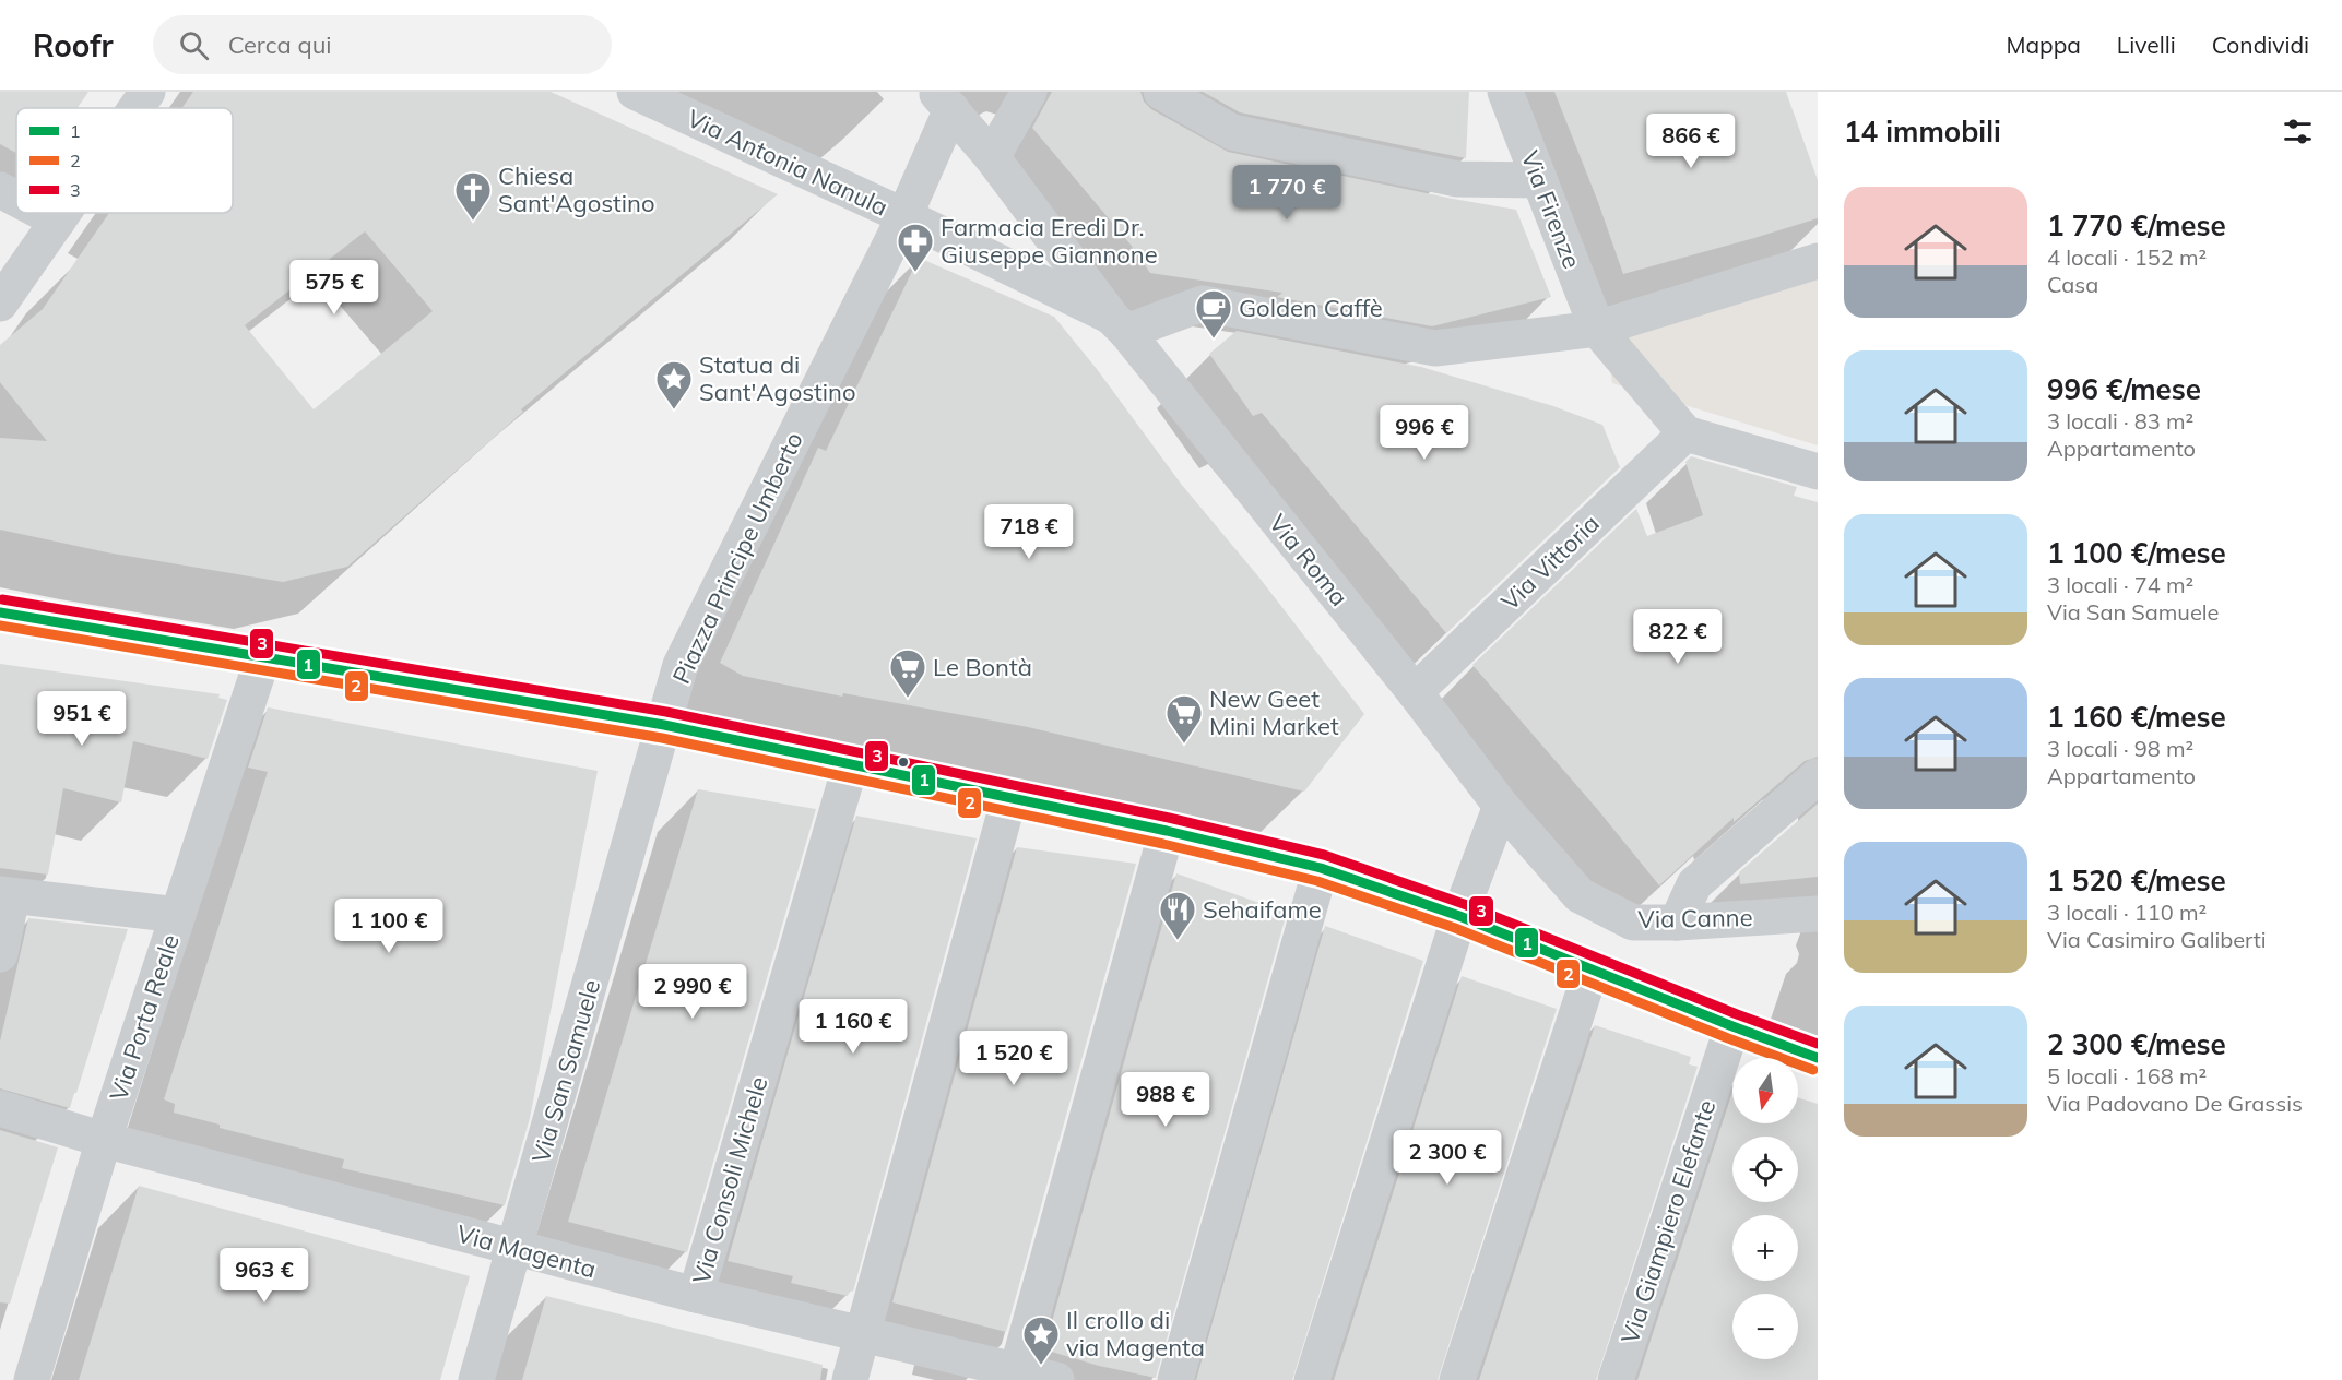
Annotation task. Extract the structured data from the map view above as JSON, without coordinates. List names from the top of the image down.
{
  "streets": {
    "street": [
      "Via Antonia Nanula",
      "Via Firenze",
      "Piazza Principe Umberto",
      "Via Roma",
      "Via Vittoria",
      "Via Canne",
      "Via Porta Reale",
      "Via San Samuele",
      "Via Consoli Michele",
      "Via Giampiero Elefante",
      "Via Magenta"
    ]
  },
  "crossings": [
    ["Via Antonia Nanula", "Piazza Principe Umberto"],
    ["Via Antonia Nanula", "Via Roma"],
    ["Via Firenze", "Via Vittoria"],
    ["Piazza Principe Umberto", "Via Roma"],
    ["Piazza Principe Umberto", "Via San Samuele"],
    ["Via Roma", "Via Vittoria"],
    ["Via Roma", "Via Canne"],
    ["Via Porta Reale", "Via Magenta"],
    ["Via San Samuele", "Via Magenta"],
    ["Via Consoli Michele", "Via Magenta"]
  ],
  "places": {
    "church": ["Chiesa Sant'Agostino"],
    "pharmacy": ["Farmacia Eredi Dr. Giuseppe Giannone"],
    "cafe": ["Golden Caffè"],
    "place": ["Statua di Sant'Agostino", "Il crollo di via Magenta"],
    "supermarket": ["Le Bontà", "New Geet Mini Market"],
    "restaurant": ["Sehaifame"]
  },
  "lines": ["transit line 3", "transit line 1", "transit line 2"],
  "legend": ["1", "2", "3"],
  "north": "bottom",
  "page": {
    "header": "Roofr",
    "search": "Cerca qui",
    "nav": ["Mappa", "Livelli", "Condividi"],
    "heading": "14 immobili",
    "price": [
      "866 €",
      "1 770 €",
      "575 €",
      "996 €",
      "718 €",
      "822 €",
      "951 €",
      "1 100 €",
      "2 990 €",
      "1 160 €",
      "1 520 €",
      "988 €",
      "2 300 €",
      "963 €"
    ],
    "list": [
      {
        "name": "1 770 €/mese",
        "note": "4 locali · 152 m² · Casa"
      },
      {
        "name": "996 €/mese",
        "note": "3 locali · 83 m² · Appartamento"
      },
      {
        "name": "1 100 €/mese",
        "note": "3 locali · 74 m² · Via San Samuele"
      },
      {
        "name": "1 160 €/mese",
        "note": "3 locali · 98 m² · Appartamento"
      },
      {
        "name": "1 520 €/mese",
        "note": "3 locali · 110 m² · Via Casimiro Galiberti"
      },
      {
        "name": "2 300 €/mese",
        "note": "5 locali · 168 m² · Via Padovano De Grassis"
      }
    ],
    "map_buttons": ["+", "−"]
  }
}
